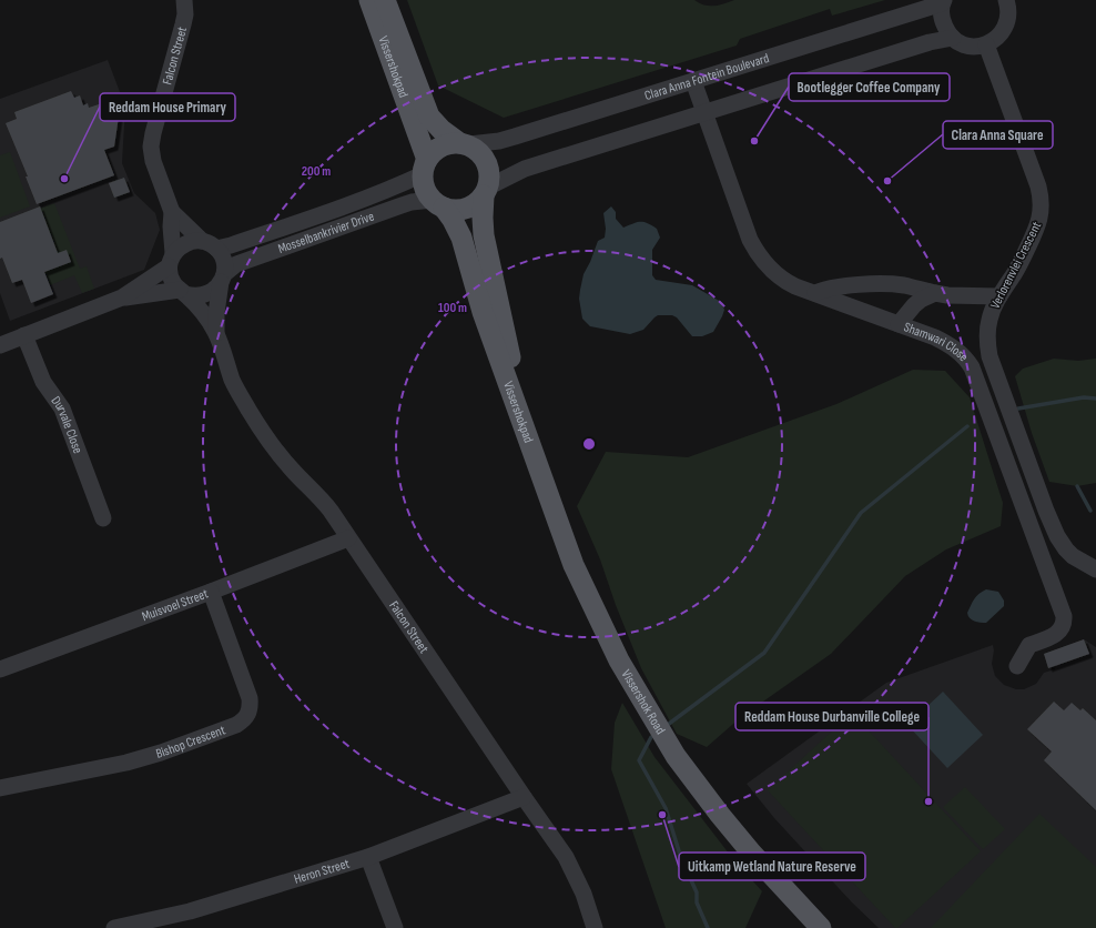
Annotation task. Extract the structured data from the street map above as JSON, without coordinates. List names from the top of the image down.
{
  "streets": {
    "main road": ["Vissershokpad", "Vissershok Road"],
    "street": [
      "Falcon Street",
      "Clara Anna Fontein Boulevard",
      "Mosselbankrivier Drive",
      "Verlorenvlei Crescent",
      "Shamwari Close",
      "Durvale Close",
      "Muisvoel Street",
      "Bishop Crescent",
      "Heron Street"
    ]
  },
  "crossings": [
    ["Falcon Street", "Mosselbankrivier Drive"],
    ["Falcon Street", "Muisvoel Street"],
    ["Falcon Street", "Heron Street"],
    ["Vissershokpad", "Clara Anna Fontein Boulevard"],
    ["Vissershokpad", "Mosselbankrivier Drive"],
    ["Vissershokpad", "Vissershok Road"],
    ["Clara Anna Fontein Boulevard", "Mosselbankrivier Drive"],
    ["Clara Anna Fontein Boulevard", "Shamwari Close"],
    ["Muisvoel Street", "Bishop Crescent"]
  ],
  "places": [
    "Bootlegger Coffee Company",
    "Reddam House Primary",
    "Clara Anna Square",
    "Reddam House Durbanville College",
    "Uitkamp Wetland Nature Reserve"
  ],
  "rings": ["200 m", "100 m"]
}
